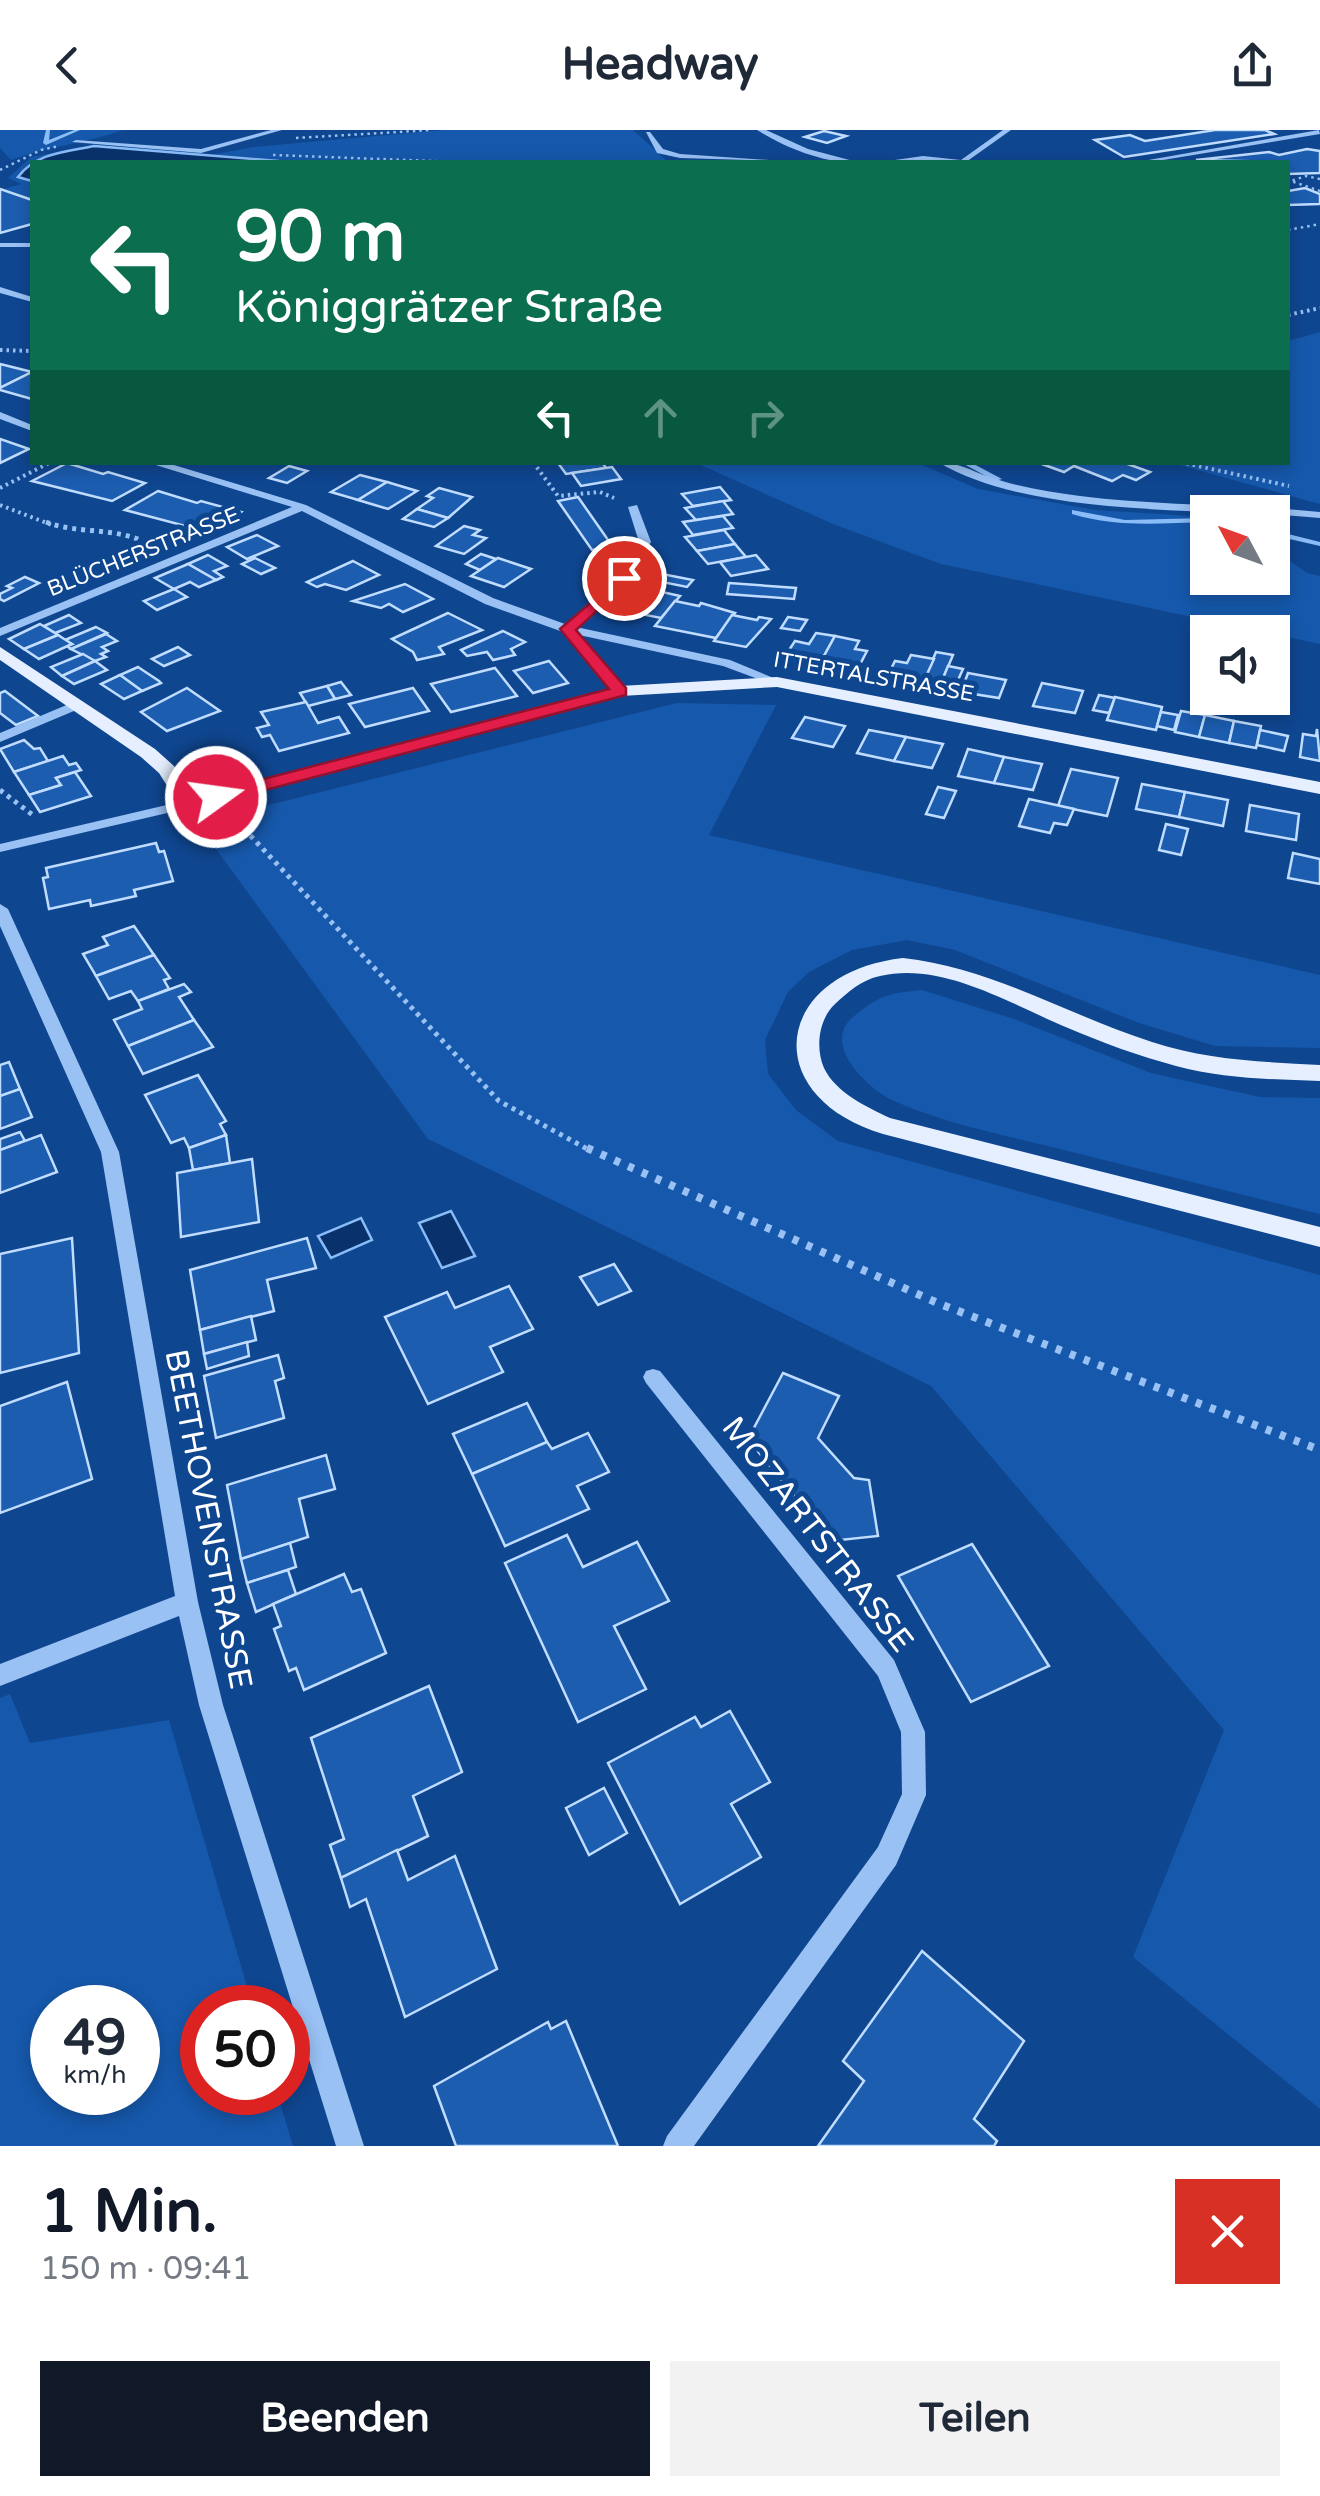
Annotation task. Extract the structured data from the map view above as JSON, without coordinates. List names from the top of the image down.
{
  "streets": {
    "main road": ["ITTERTALSTRASSE"],
    "street": ["BLÜCHERSTRASSE", "BEETHOVENSTRASSE", "MOZARTSTRASSE"]
  },
  "north": "top left",
  "page": {
    "header": "Headway",
    "turn": ["90 m", "Königgrätzer Straße"],
    "speed": "49 km/h",
    "limit": "50",
    "heading": ["1 Min.", "150 m · 09:41"],
    "buttons": ["Beenden", "Teilen"]
  }
}
